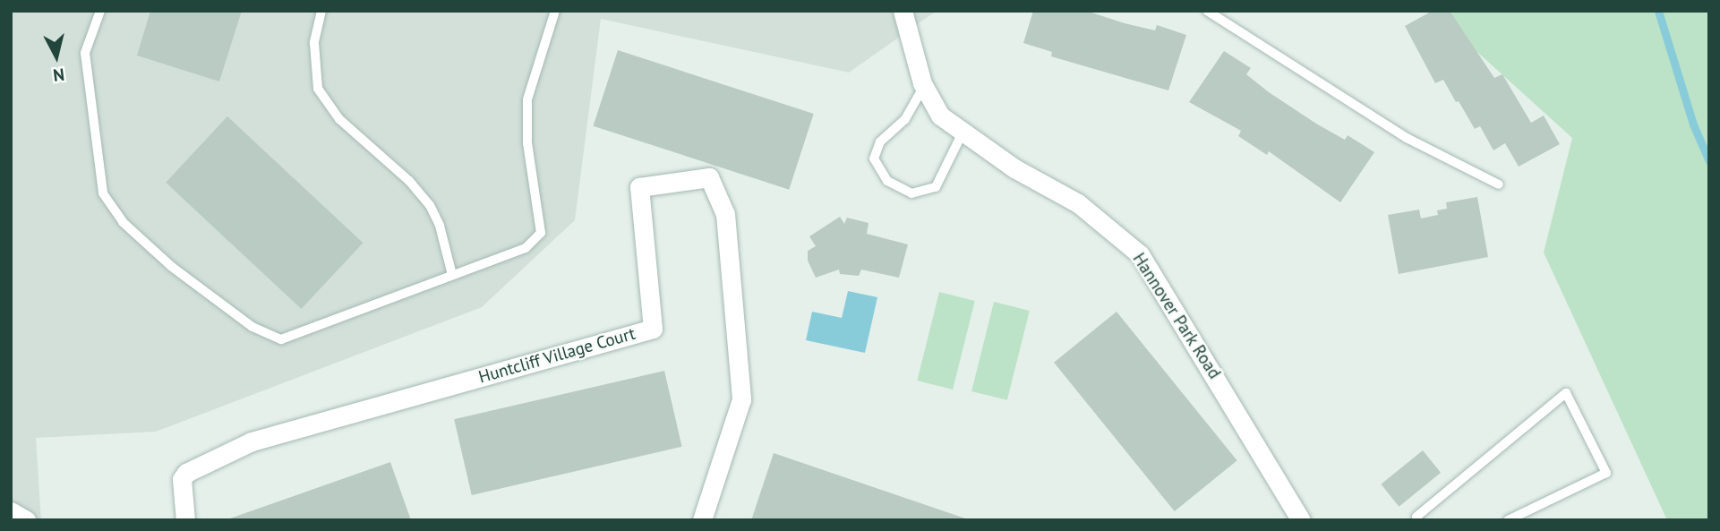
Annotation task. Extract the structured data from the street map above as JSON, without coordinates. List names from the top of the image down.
{
  "streets": {
    "street": ["Hannover Park Road", "Huntcliff Village Court"]
  },
  "north": "bottom"
}
